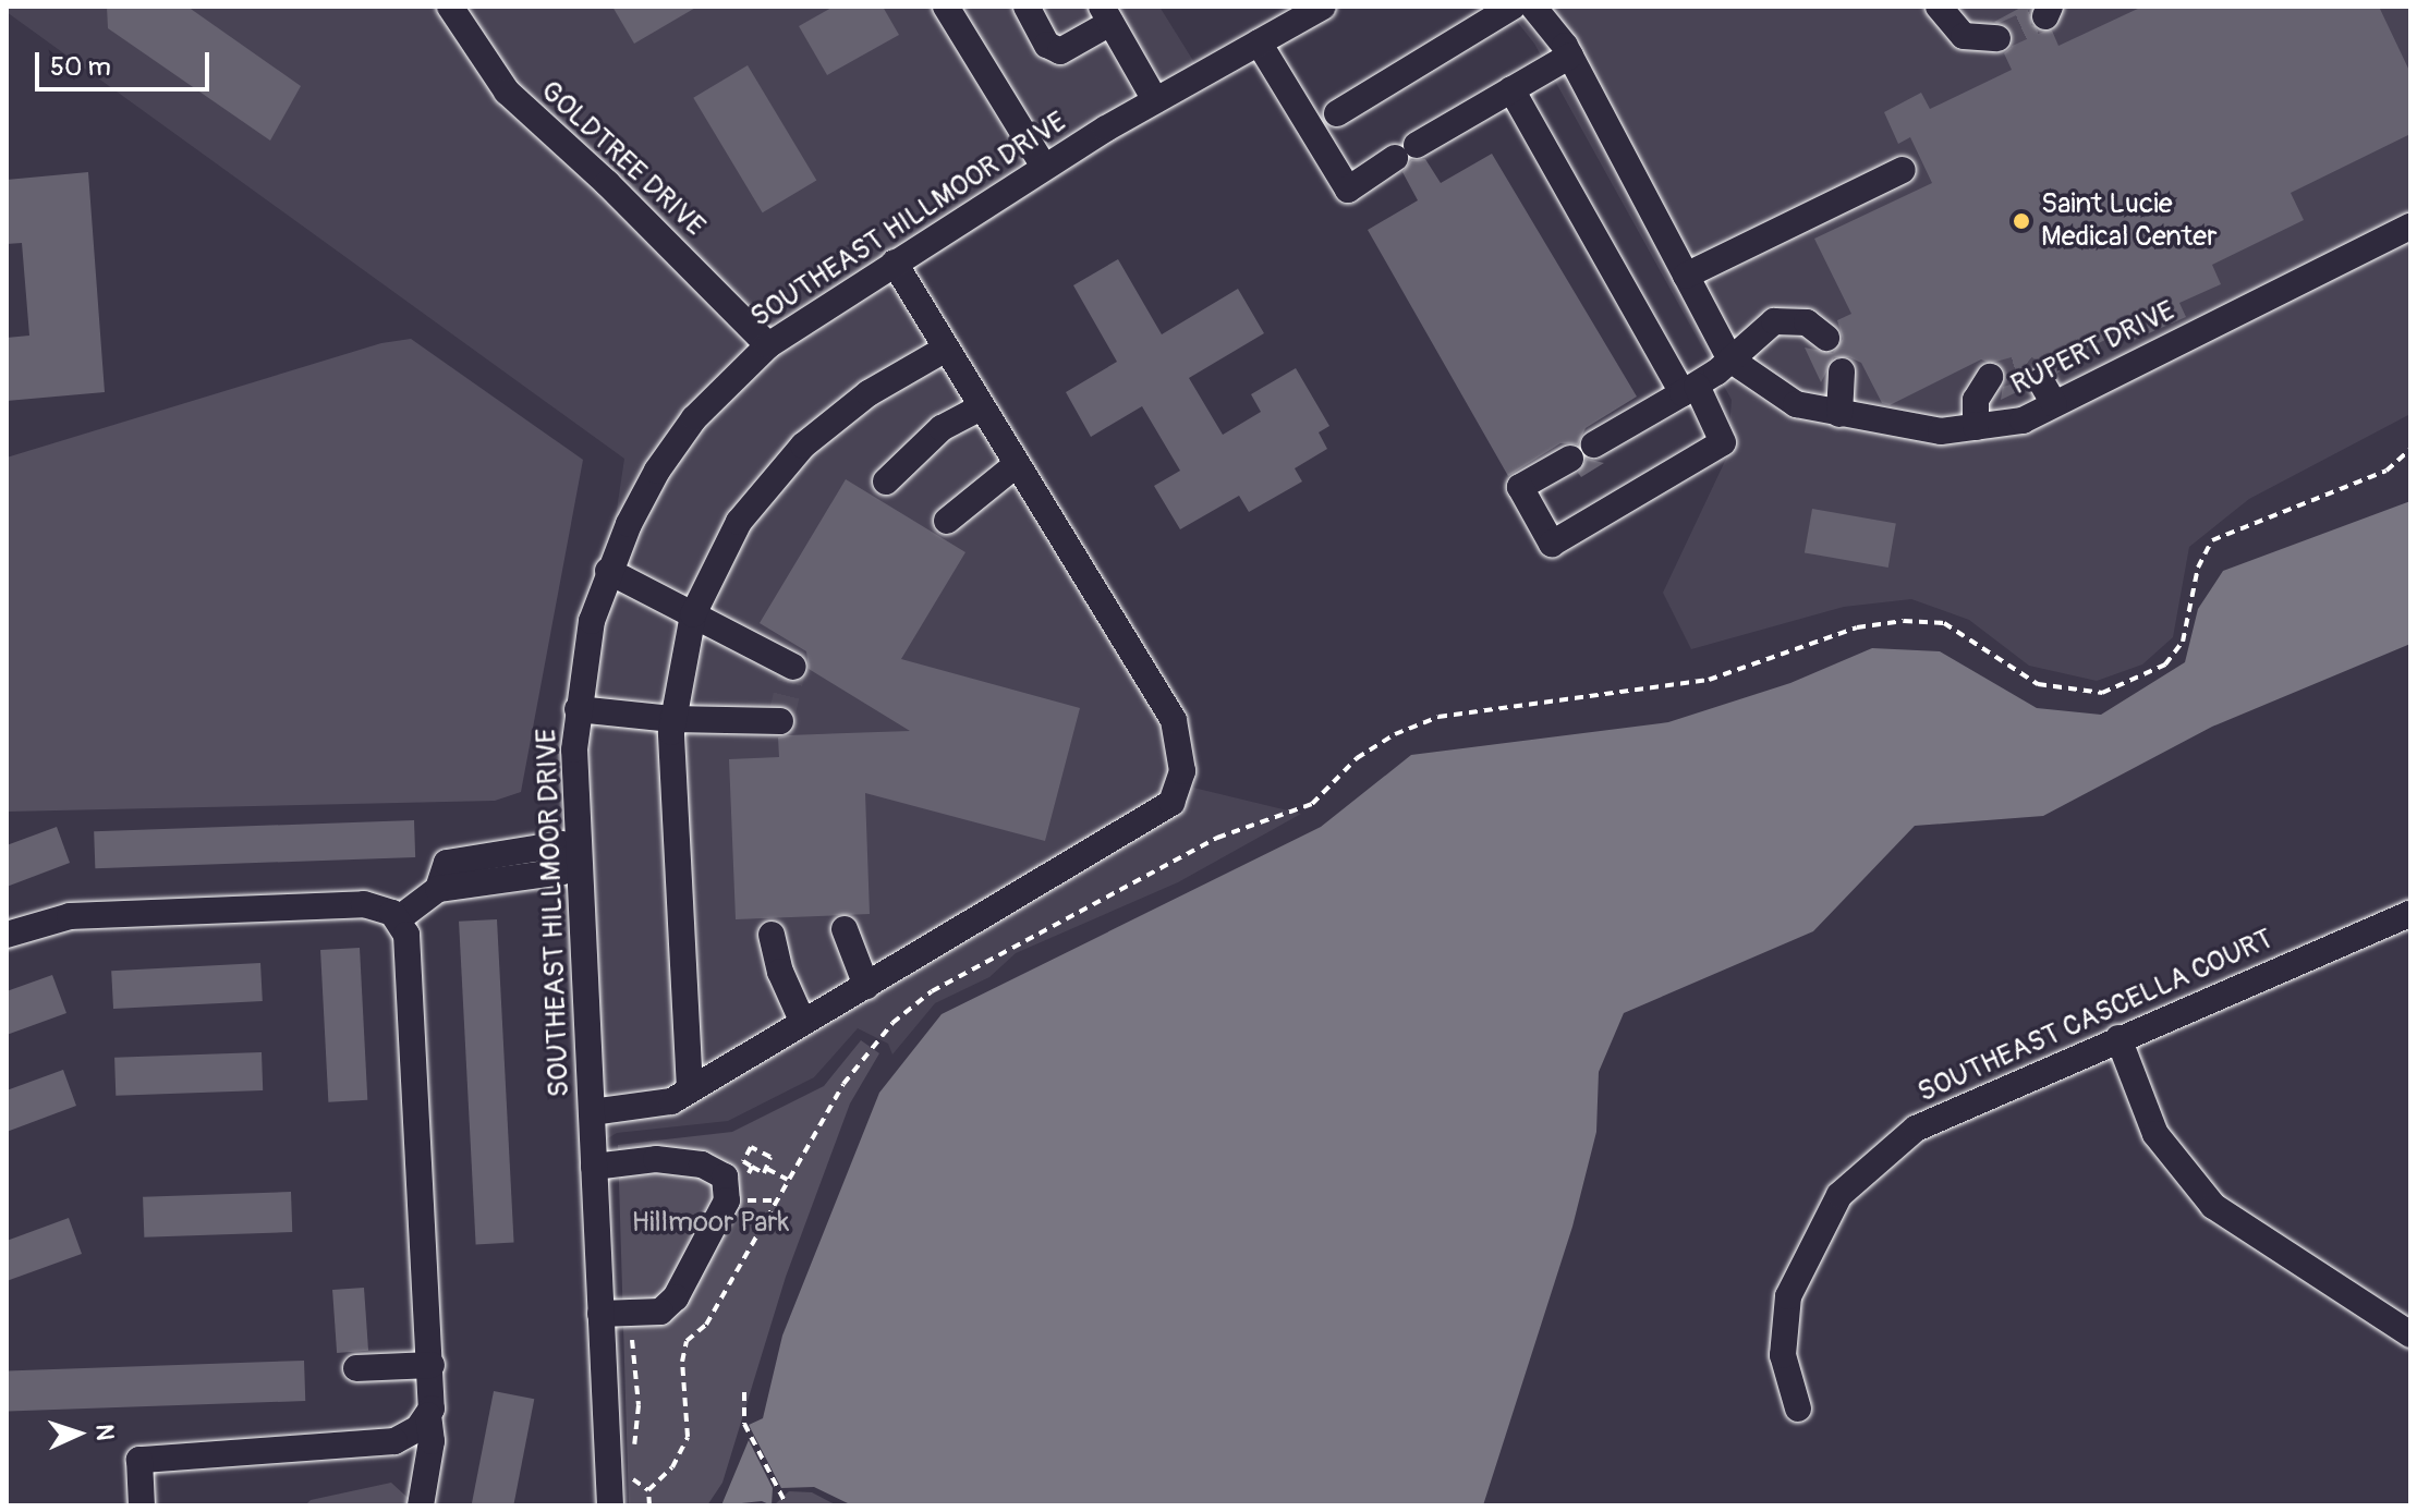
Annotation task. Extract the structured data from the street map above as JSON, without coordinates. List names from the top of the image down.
{
  "streets": {
    "street": [
      "GOLDTREE DRIVE",
      "SOUTHEAST HILLMOOR DRIVE",
      "RUPERT DRIVE",
      "SOUTHEAST CASCELLA COURT"
    ]
  },
  "crossings": [
    ["GOLDTREE DRIVE", "SOUTHEAST HILLMOOR DRIVE"]
  ],
  "parks": ["Hillmoor Park"],
  "places": ["Saint Lucie Medical Center"],
  "scale_bar": "50 m",
  "north": "right"
}
